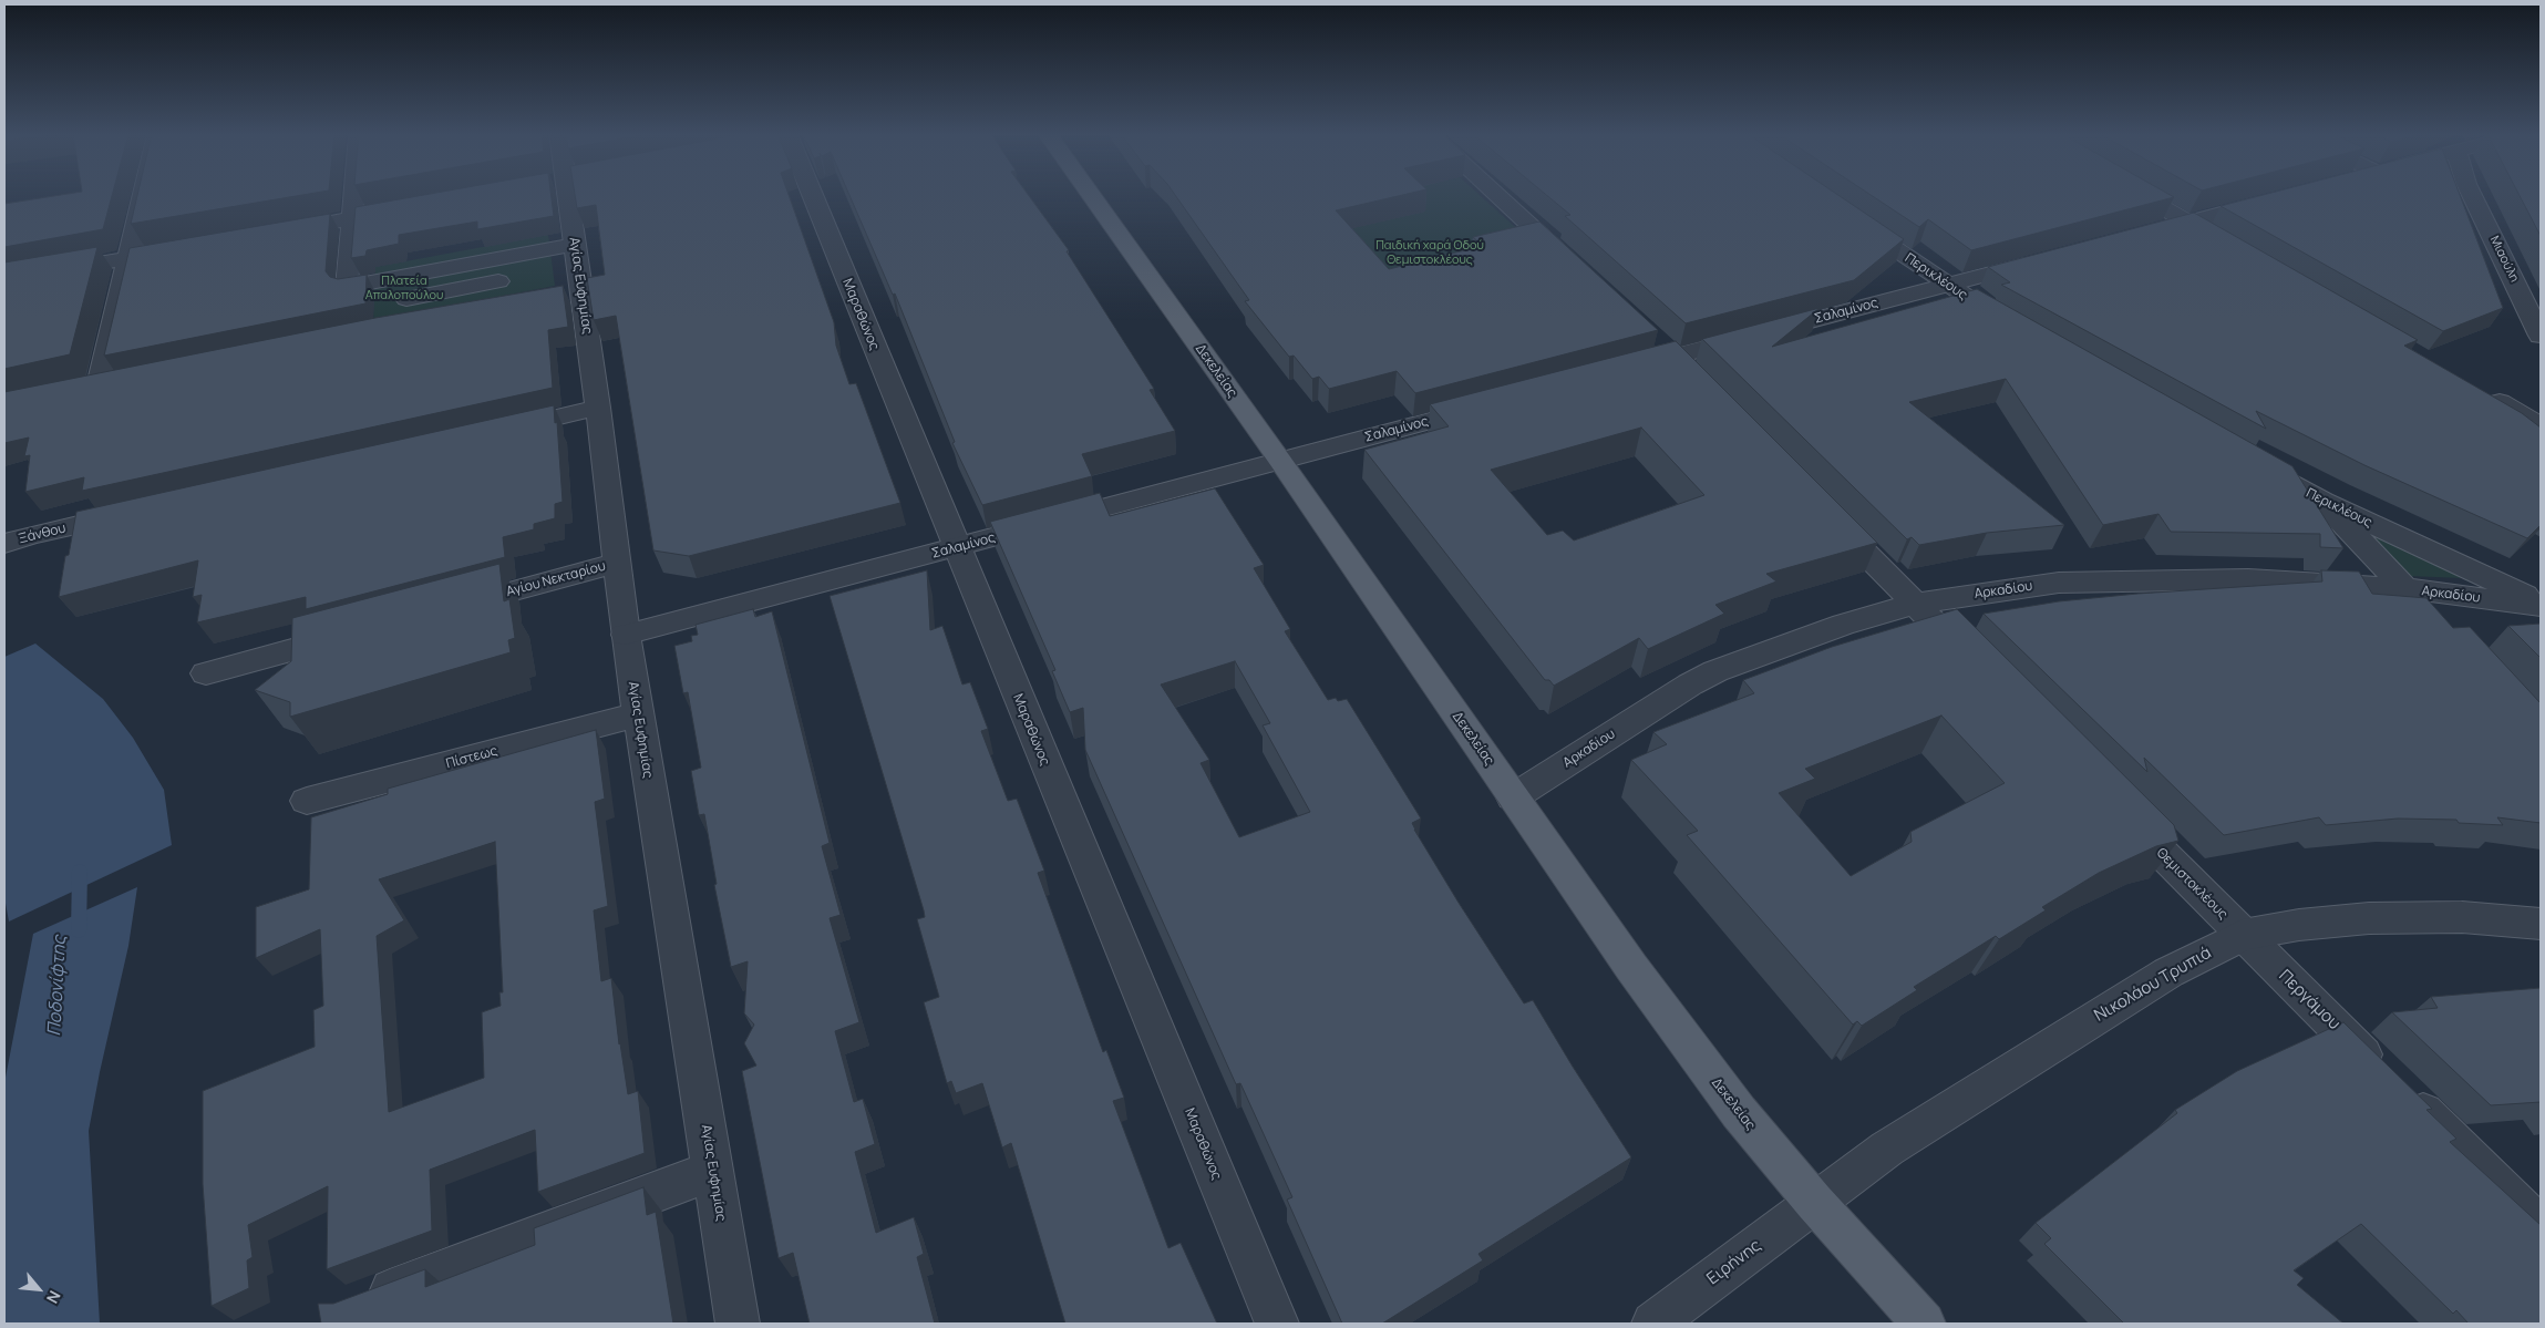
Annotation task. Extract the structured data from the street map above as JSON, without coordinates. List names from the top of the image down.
{
  "streets": {
    "main road": ["Δεκελείας"],
    "street": [
      "Μιαούλη",
      "Περικλέους",
      "Αγίας Ευφημίας",
      "Σαλαμίνος",
      "Μαραθώνος",
      "Ξάνθου",
      "Αγίου Νεκταρίου",
      "Αρκαδίου",
      "Πίστεως",
      "Θεμιστοκλέους",
      "Νικολάου Τρυπιά",
      "Περγάμου",
      "Ειρήνης"
    ]
  },
  "crossings": [
    ["Περικλέους", "Σαλαμίνος"],
    ["Περικλέους", "Αρκαδίου"],
    ["Αγίας Ευφημίας", "Σαλαμίνος"],
    ["Αγίας Ευφημίας", "Αγίου Νεκταρίου"],
    ["Αγίας Ευφημίας", "Πίστεως"],
    ["Σαλαμίνος", "Μαραθώνος"],
    ["Σαλαμίνος", "Δεκελείας"],
    ["Δεκελείας", "Αρκαδίου"],
    ["Δεκελείας", "Νικολάου Τρυπιά"],
    ["Δεκελείας", "Ειρήνης"],
    ["Θεμιστοκλέους", "Νικολάου Τρυπιά"],
    ["Θεμιστοκλέους", "Περγάμου"],
    ["Νικολάου Τρυπιά", "Περγάμου"],
    ["Νικολάου Τρυπιά", "Ειρήνης"]
  ],
  "water": ["Ποδονίφτης"],
  "parks": ["Παιδική χαρά Οδού Θεμιστοκλέους", "Πλατεία Απαλοπούλου"],
  "north": "bottom right"
}
